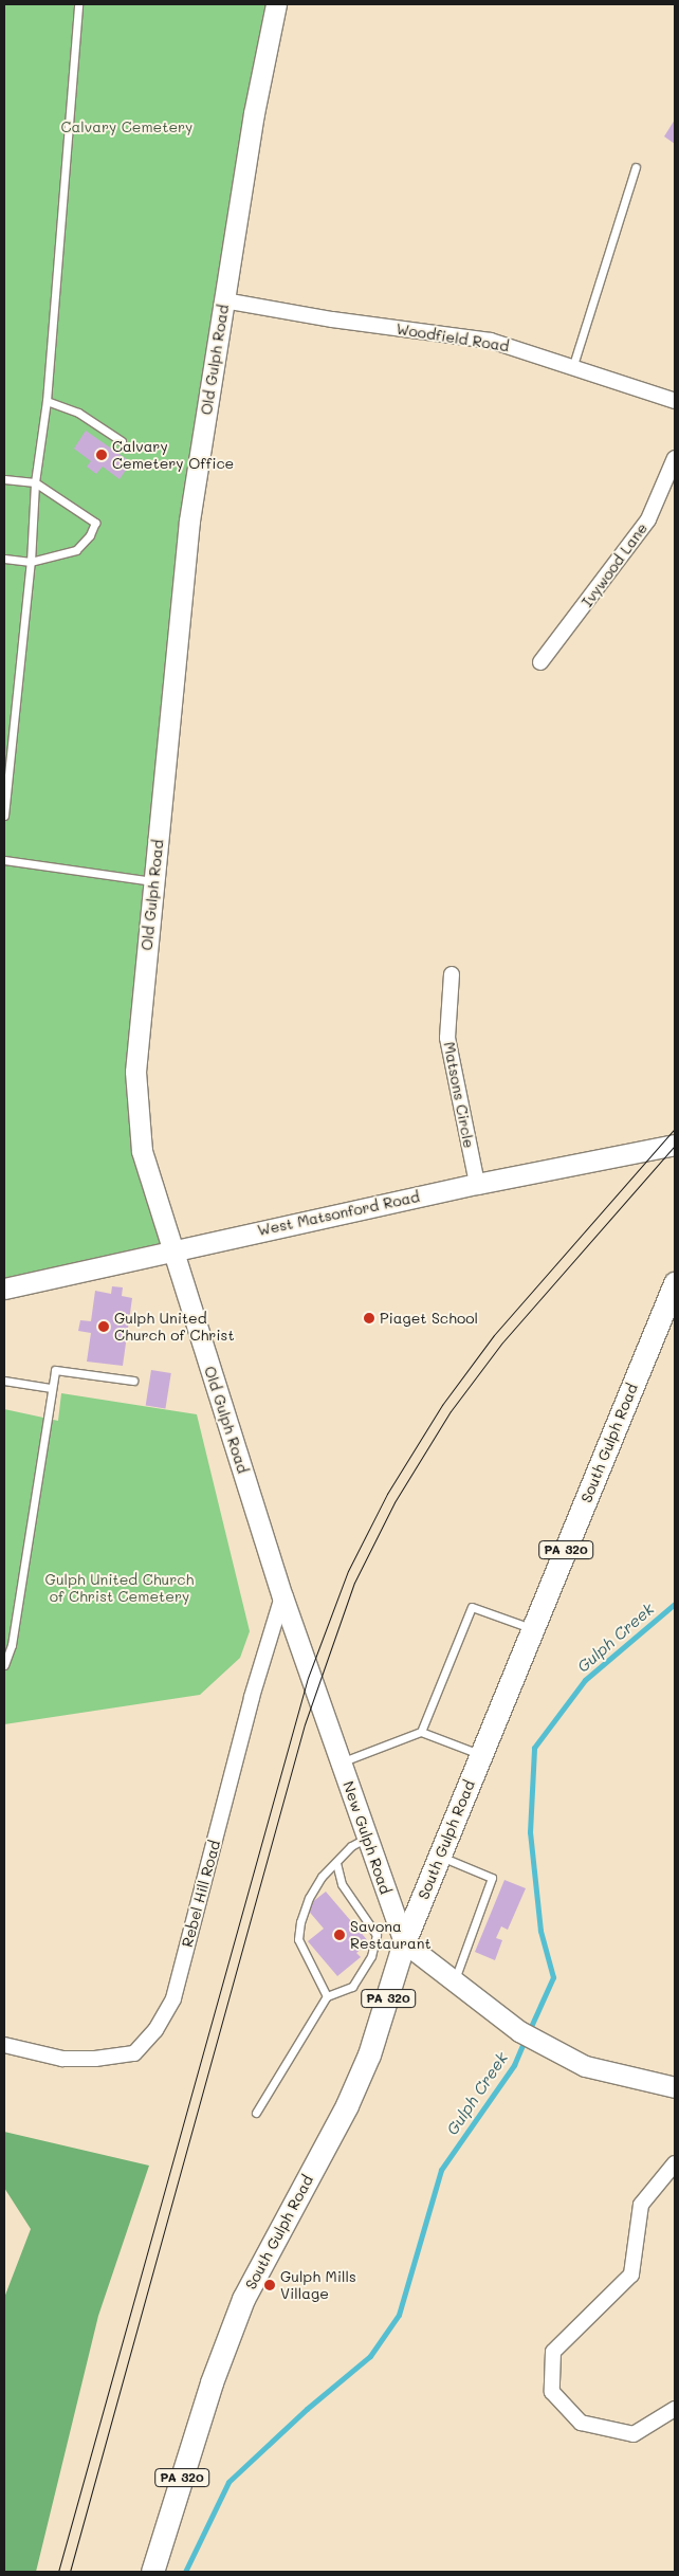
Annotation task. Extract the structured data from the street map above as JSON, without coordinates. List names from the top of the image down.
{
  "streets": {
    "main road": ["South Gulph Road", "PA 320"],
    "street": [
      "Woodfield Road",
      "Old Gulph Road",
      "Ivywood Lane",
      "Matsons Circle",
      "West Matsonford Road",
      "New Gulph Road",
      "Rebel Hill Road"
    ]
  },
  "crossings": [
    ["Woodfield Road", "Old Gulph Road"],
    ["Old Gulph Road", "West Matsonford Road"],
    ["Old Gulph Road", "New Gulph Road"],
    ["Old Gulph Road", "Rebel Hill Road"],
    ["Matsons Circle", "West Matsonford Road"],
    ["South Gulph Road", "New Gulph Road"]
  ],
  "water": ["Gulph Creek"],
  "parks": ["Calvary Cemetery", "Gulph United Church of Christ Cemetery"],
  "places": [
    "Calvary Cemetery Office",
    "Piaget School",
    "Gulph United Church of Christ",
    "Savona Restaurant",
    "Gulph Mills Village"
  ]
}
